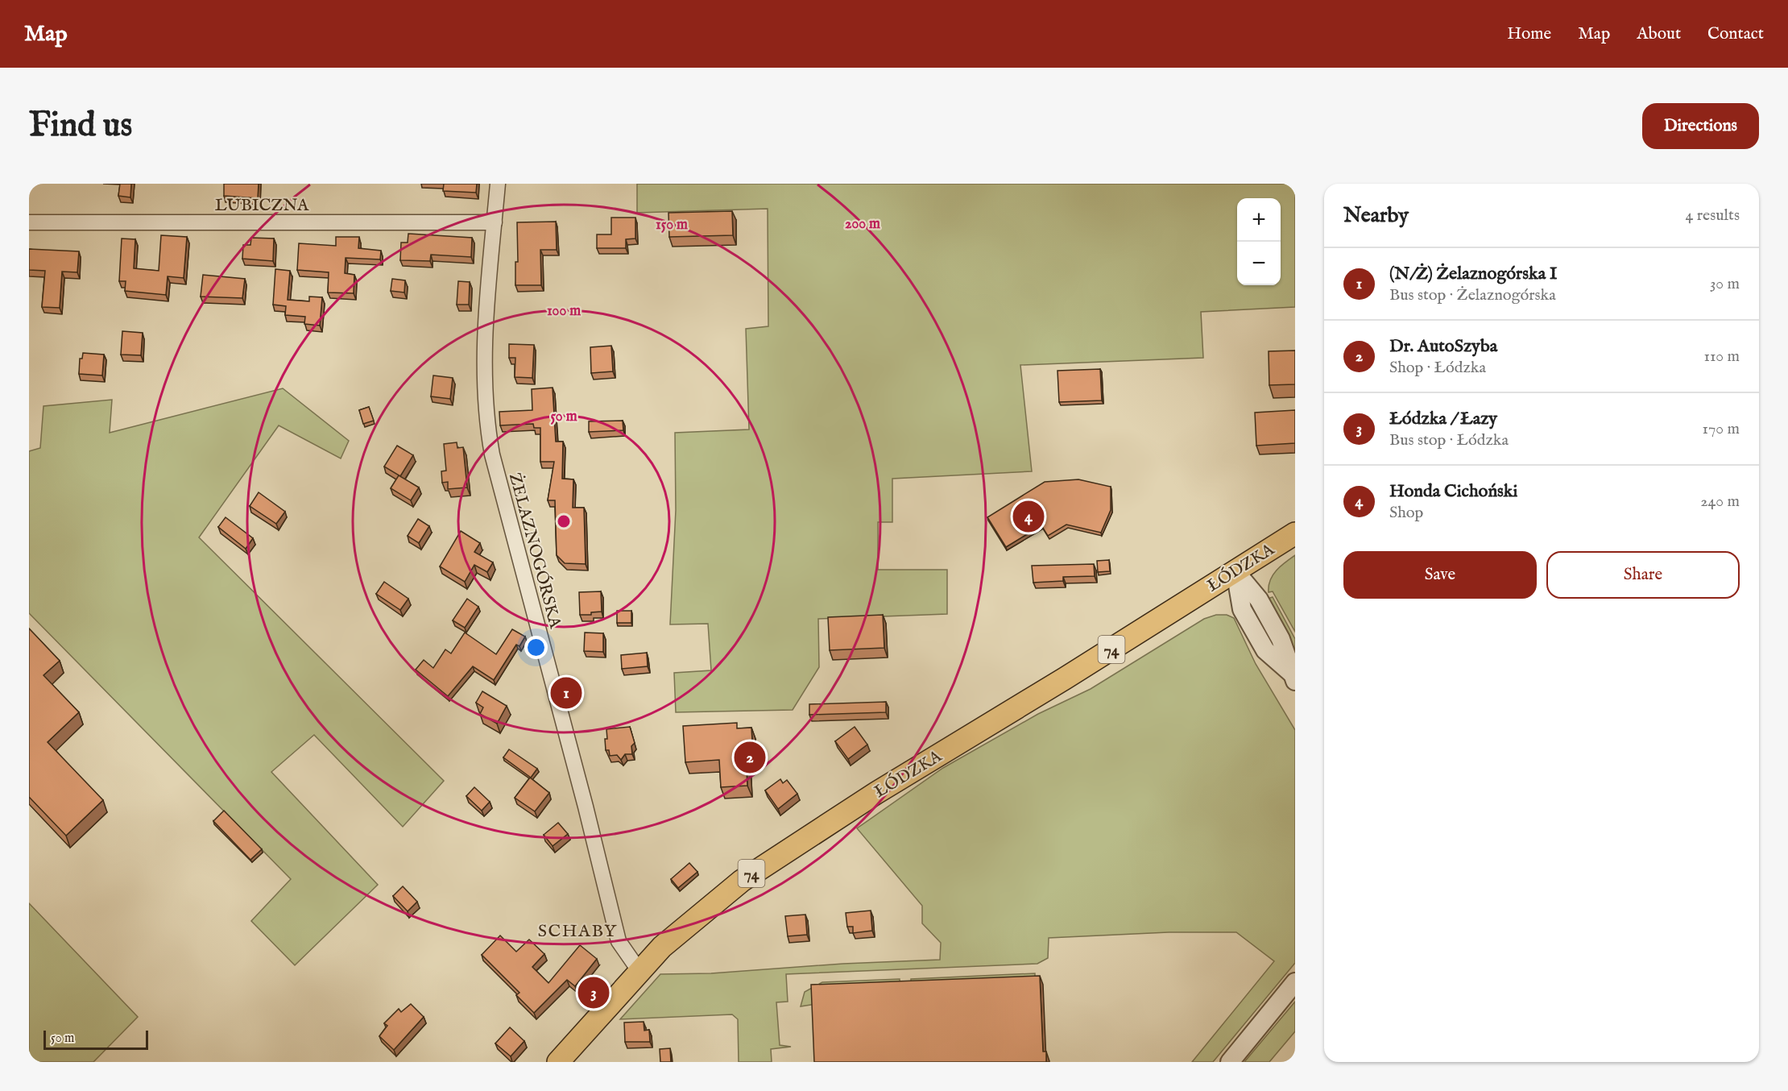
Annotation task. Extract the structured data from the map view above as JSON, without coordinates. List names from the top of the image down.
{
  "streets": {
    "main road": ["ŁÓDZKA", "74"],
    "street": ["LUBICZNA", "ŻELAZNOGÓRSKA"]
  },
  "crossings": [
    ["LUBICZNA", "ŻELAZNOGÓRSKA"],
    ["ŻELAZNOGÓRSKA", "ŁÓDZKA"]
  ],
  "districts": ["SCHABY"],
  "scale_bar": "50 m",
  "page": {
    "header": "Map",
    "nav": [
      "Home",
      "Map",
      "About",
      "Contact"
    ],
    "buttons": [
      "Directions",
      ["Save", "Share"]
    ],
    "title": "Find us",
    "heading": ["Nearby", "4 results"],
    "map_buttons": ["+", "−"],
    "list": [
      {
        "mark": "1",
        "name": "(N/Ż) Żelaznogórska I",
        "note": "Bus stop · Żelaznogórska",
        "value": "30 m"
      },
      {
        "mark": "2",
        "name": "Dr. AutoSzyba",
        "note": "Shop · Łódzka",
        "value": "110 m"
      },
      {
        "mark": "3",
        "name": "Łódzka / Łazy",
        "note": "Bus stop · Łódzka",
        "value": "170 m"
      },
      {
        "mark": "4",
        "name": "Honda Cichoński",
        "note": "Shop",
        "value": "240 m"
      }
    ],
    "pins": [
      "4",
      "1",
      "2",
      "3"
    ],
    "scale": "50 m"
  },
  "rings": [
    "200 m",
    "150 m",
    "100 m",
    "50 m"
  ]
}
